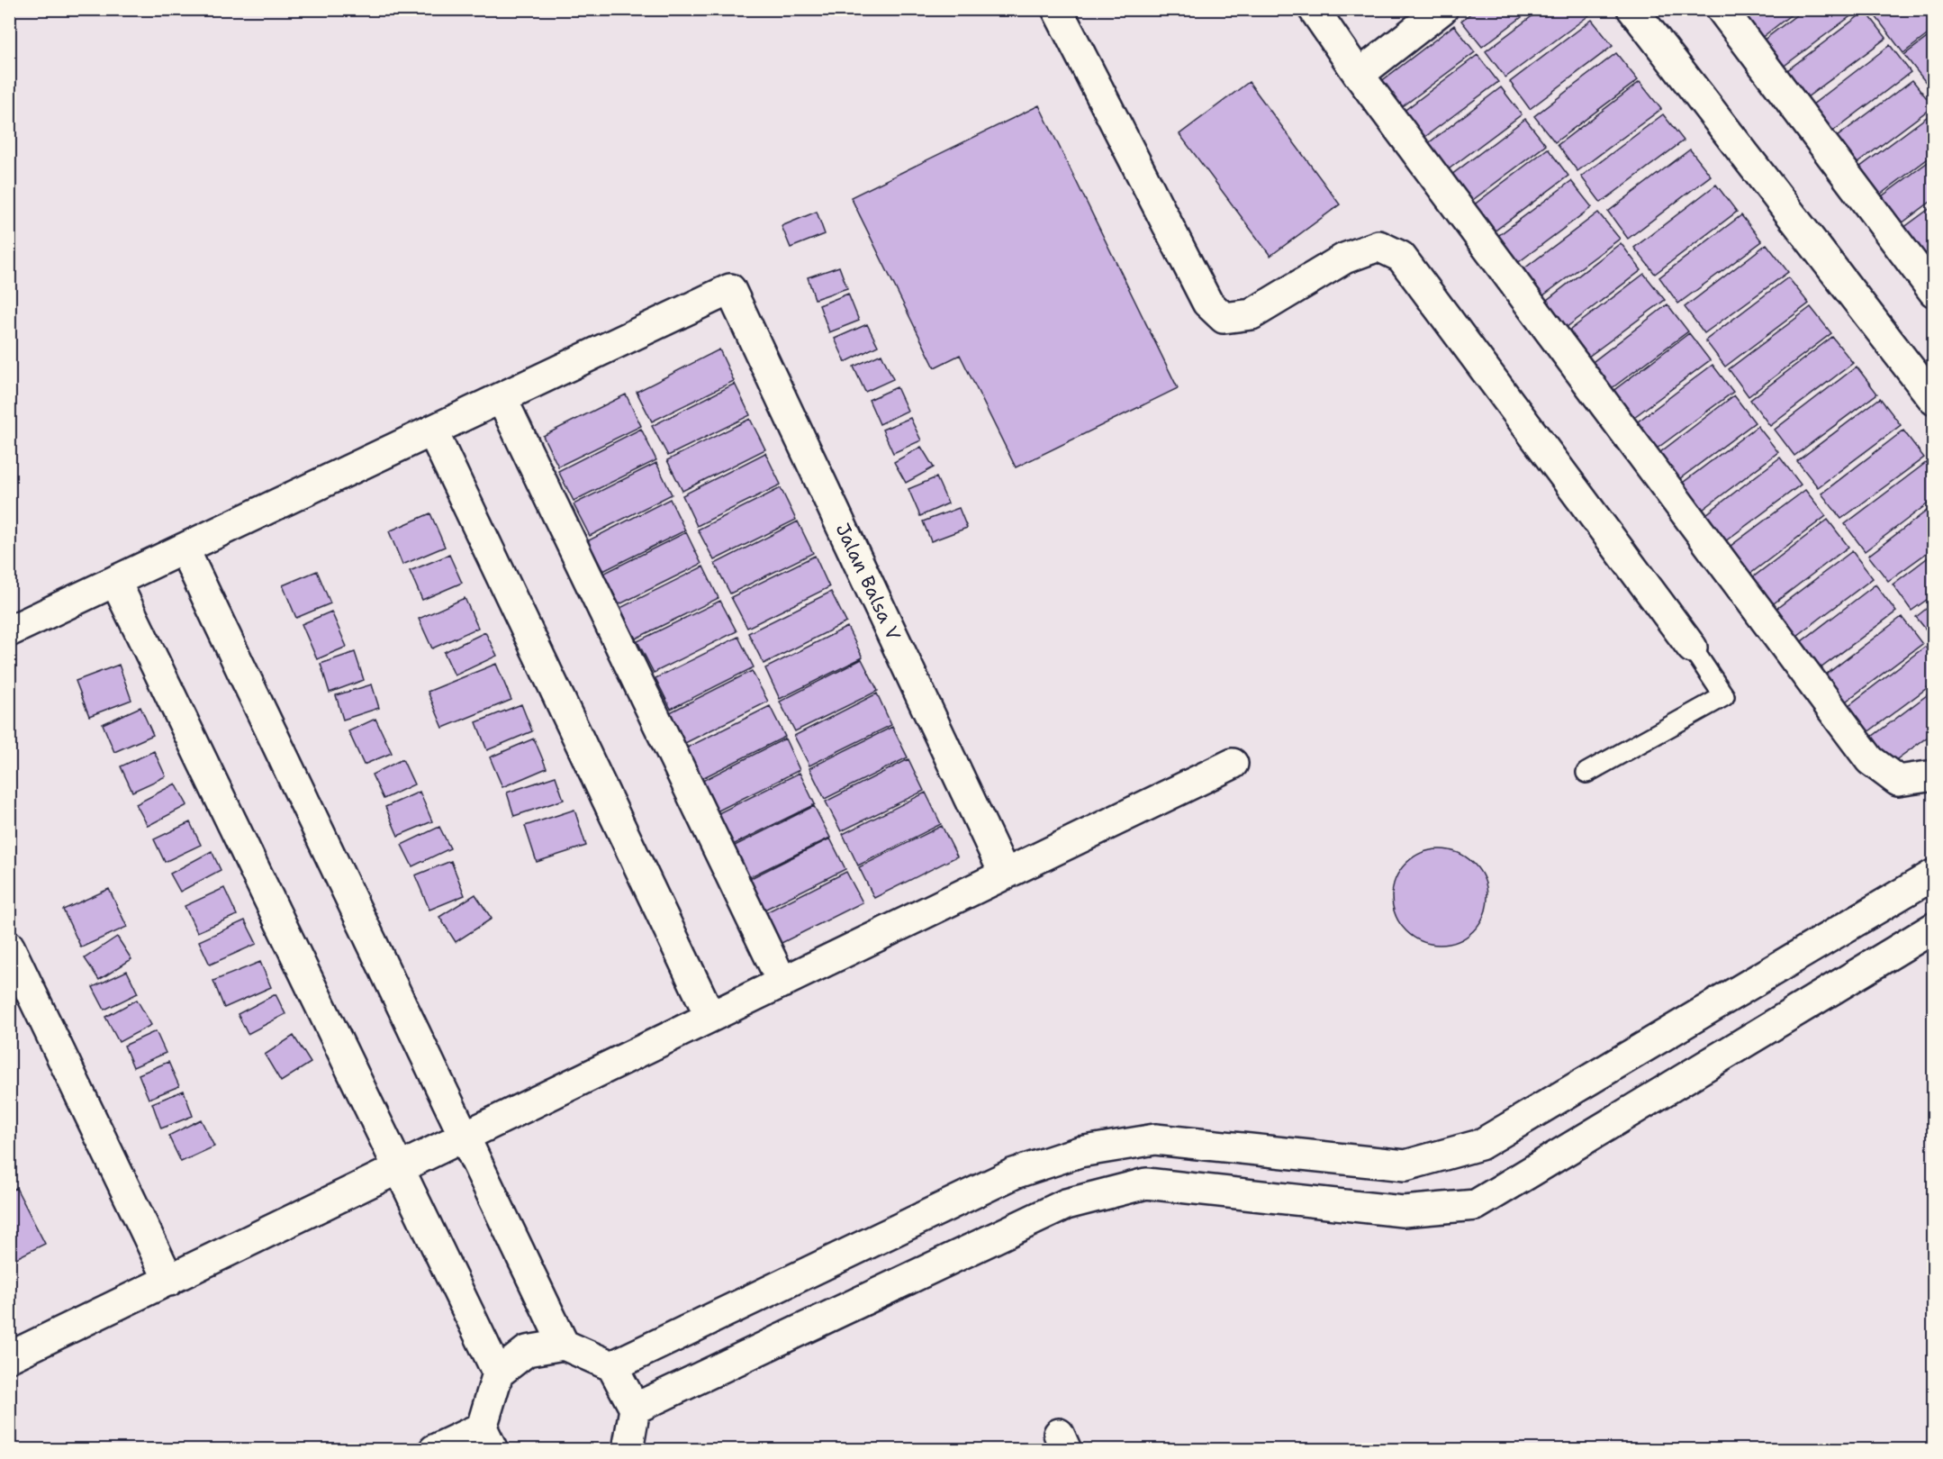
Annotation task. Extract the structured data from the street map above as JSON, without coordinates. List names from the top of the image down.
{
  "streets": {
    "street": ["Jalan Balsa V"]
  }
}
